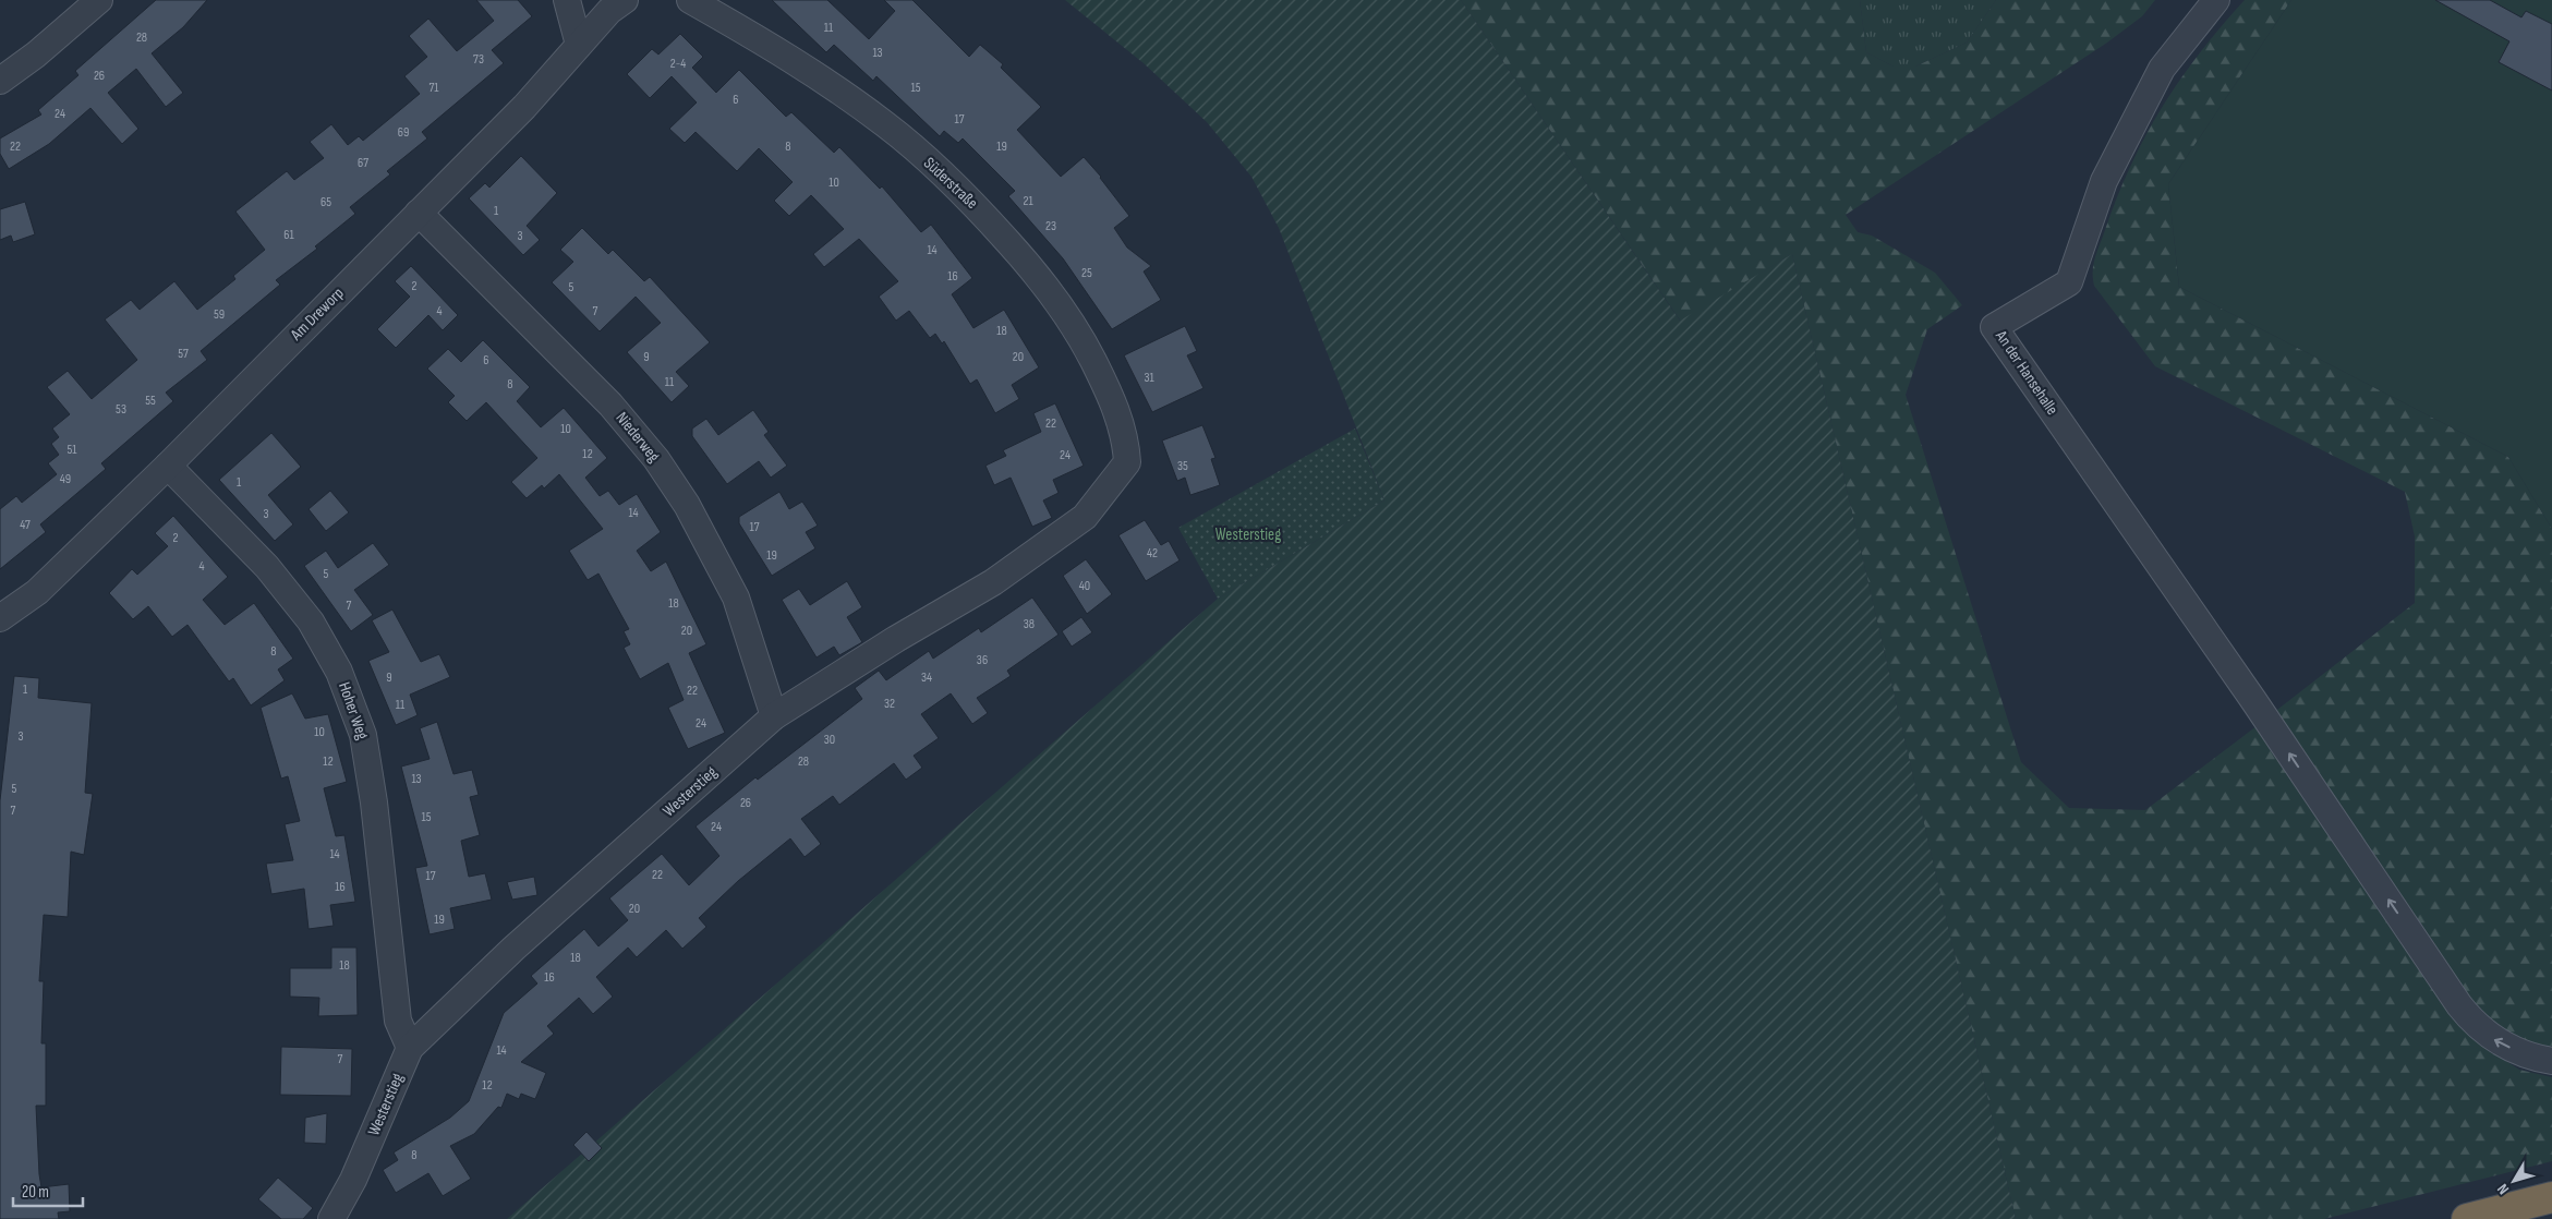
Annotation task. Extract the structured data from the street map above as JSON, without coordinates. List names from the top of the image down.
{
  "streets": {
    "street": [
      "Süderstraße",
      "Am Dreworp",
      "An der Hansehalle",
      "Niederweg",
      "Hoher Weg",
      "Westerstieg"
    ]
  },
  "crossings": [
    ["Süderstraße", "Westerstieg"],
    ["Am Dreworp", "Niederweg"],
    ["Am Dreworp", "Hoher Weg"],
    ["Niederweg", "Westerstieg"],
    ["Hoher Weg", "Westerstieg"]
  ],
  "one_way": ["An der Hansehalle"],
  "parks": ["Westerstieg"],
  "house_numbers": [
    "11",
    "28",
    "13",
    "73",
    "2-4",
    "26",
    "71",
    "15",
    "6",
    "24",
    "17",
    "69",
    "22",
    "8",
    "19",
    "67",
    "10",
    "21",
    "65",
    "1",
    "23",
    "61",
    "3",
    "14",
    "25",
    "16",
    "2",
    "5",
    "4",
    "7",
    "59",
    "18",
    "57",
    "9",
    "20",
    "6",
    "31",
    "11",
    "8",
    "55",
    "53",
    "22",
    "10",
    "51",
    "12",
    "24",
    "35",
    "49",
    "1",
    "14",
    "3",
    "47",
    "17",
    "2",
    "42",
    "19",
    "4",
    "5",
    "40",
    "18",
    "7",
    "38",
    "20",
    "8",
    "36",
    "9",
    "34",
    "1",
    "22",
    "32",
    "11",
    "24",
    "10",
    "3",
    "30",
    "12",
    "28",
    "13",
    "5",
    "26",
    "7",
    "15",
    "24",
    "14",
    "22",
    "17",
    "16",
    "20",
    "19",
    "18",
    "18",
    "16",
    "14",
    "7",
    "12",
    "8"
  ],
  "scale_bar": "20 m",
  "north": "bottom left"
}
